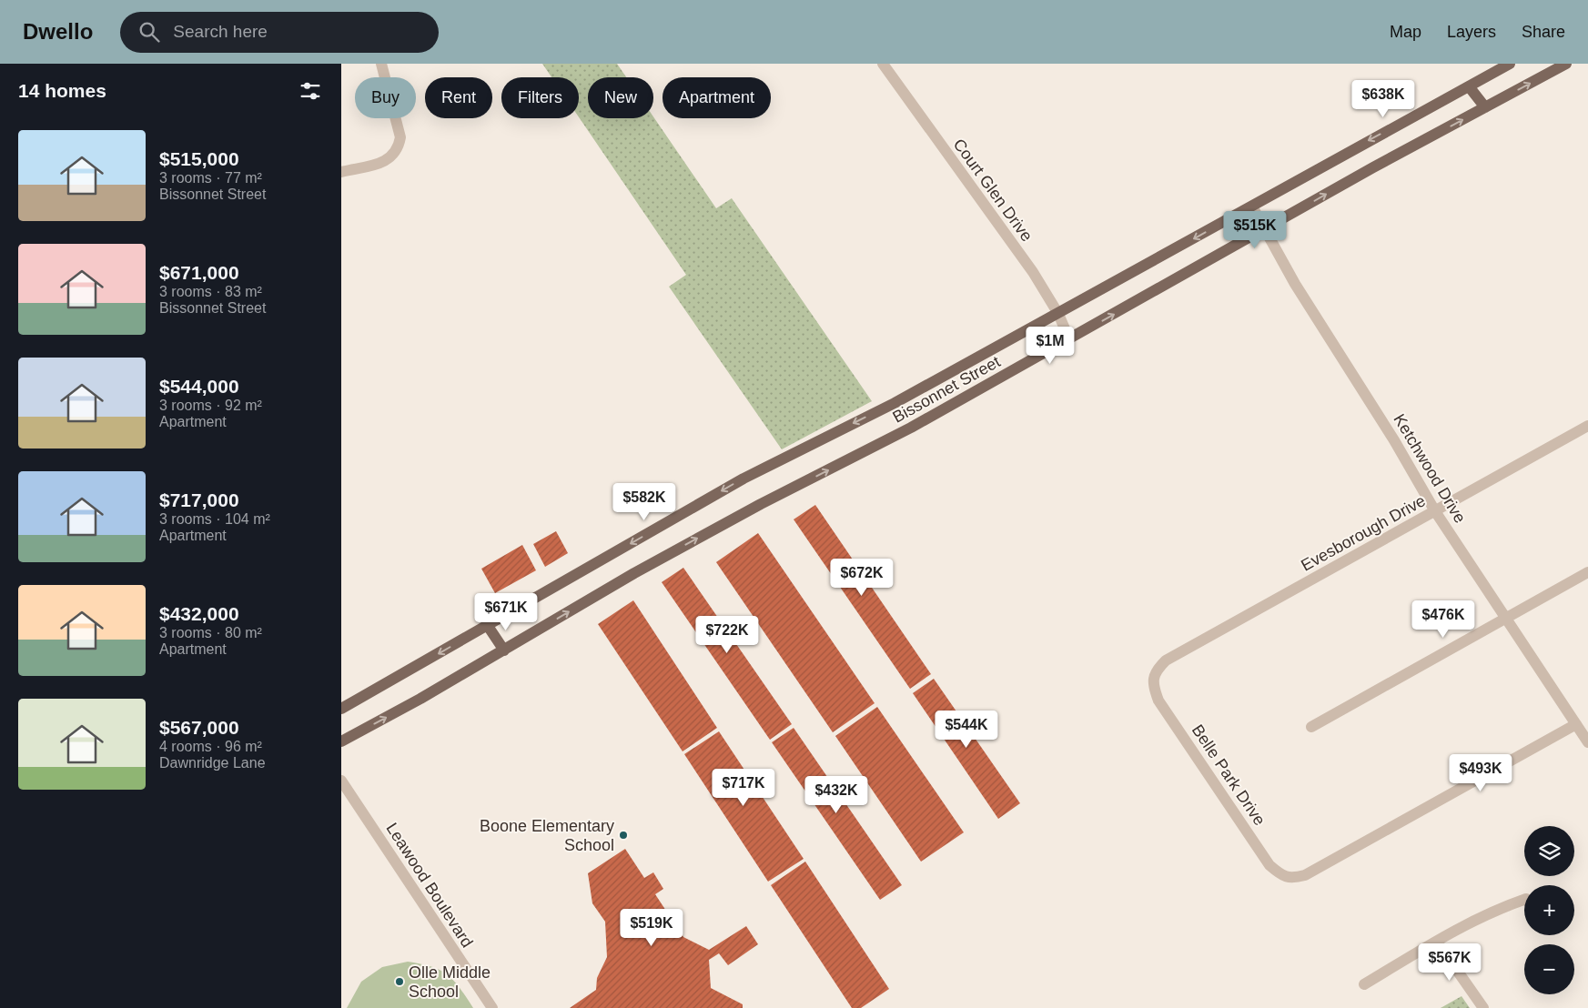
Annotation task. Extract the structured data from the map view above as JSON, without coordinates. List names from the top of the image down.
{
  "streets": {
    "main road": ["Bissonnet Street"],
    "street": [
      "Court Glen Drive",
      "Ketchwood Drive",
      "Evesborough Drive",
      "Belle Park Drive",
      "Leawood Boulevard"
    ]
  },
  "crossings": [
    ["Court Glen Drive", "Bissonnet Street"],
    ["Bissonnet Street", "Ketchwood Drive"],
    ["Ketchwood Drive", "Evesborough Drive"],
    ["Ketchwood Drive", "Belle Park Drive"],
    ["Evesborough Drive", "Belle Park Drive"]
  ],
  "places": ["Boone Elementary School", "Olle Middle School"],
  "page": {
    "header": "Dwello",
    "search": "Search here",
    "nav": ["Map", "Layers", "Share"],
    "heading": "14 homes",
    "chip": [
      "Buy",
      "Rent",
      "Filters",
      "New",
      "Apartment"
    ],
    "price": [
      "$638K",
      "$515K",
      "$1M",
      "$582K",
      "$672K",
      "$671K",
      "$476K",
      "$722K",
      "$544K",
      "$493K",
      "$717K",
      "$432K",
      "$519K",
      "$567K"
    ],
    "list": [
      {
        "name": "$515,000",
        "note": "3 rooms · 77 m² · Bissonnet Street"
      },
      {
        "name": "$671,000",
        "note": "3 rooms · 83 m² · Bissonnet Street"
      },
      {
        "name": "$544,000",
        "note": "3 rooms · 92 m² · Apartment"
      },
      {
        "name": "$717,000",
        "note": "3 rooms · 104 m² · Apartment"
      },
      {
        "name": "$432,000",
        "note": "3 rooms · 80 m² · Apartment"
      },
      {
        "name": "$567,000",
        "note": "4 rooms · 96 m² · Dawnridge Lane"
      }
    ],
    "map_buttons": ["+", "−"]
  }
}
